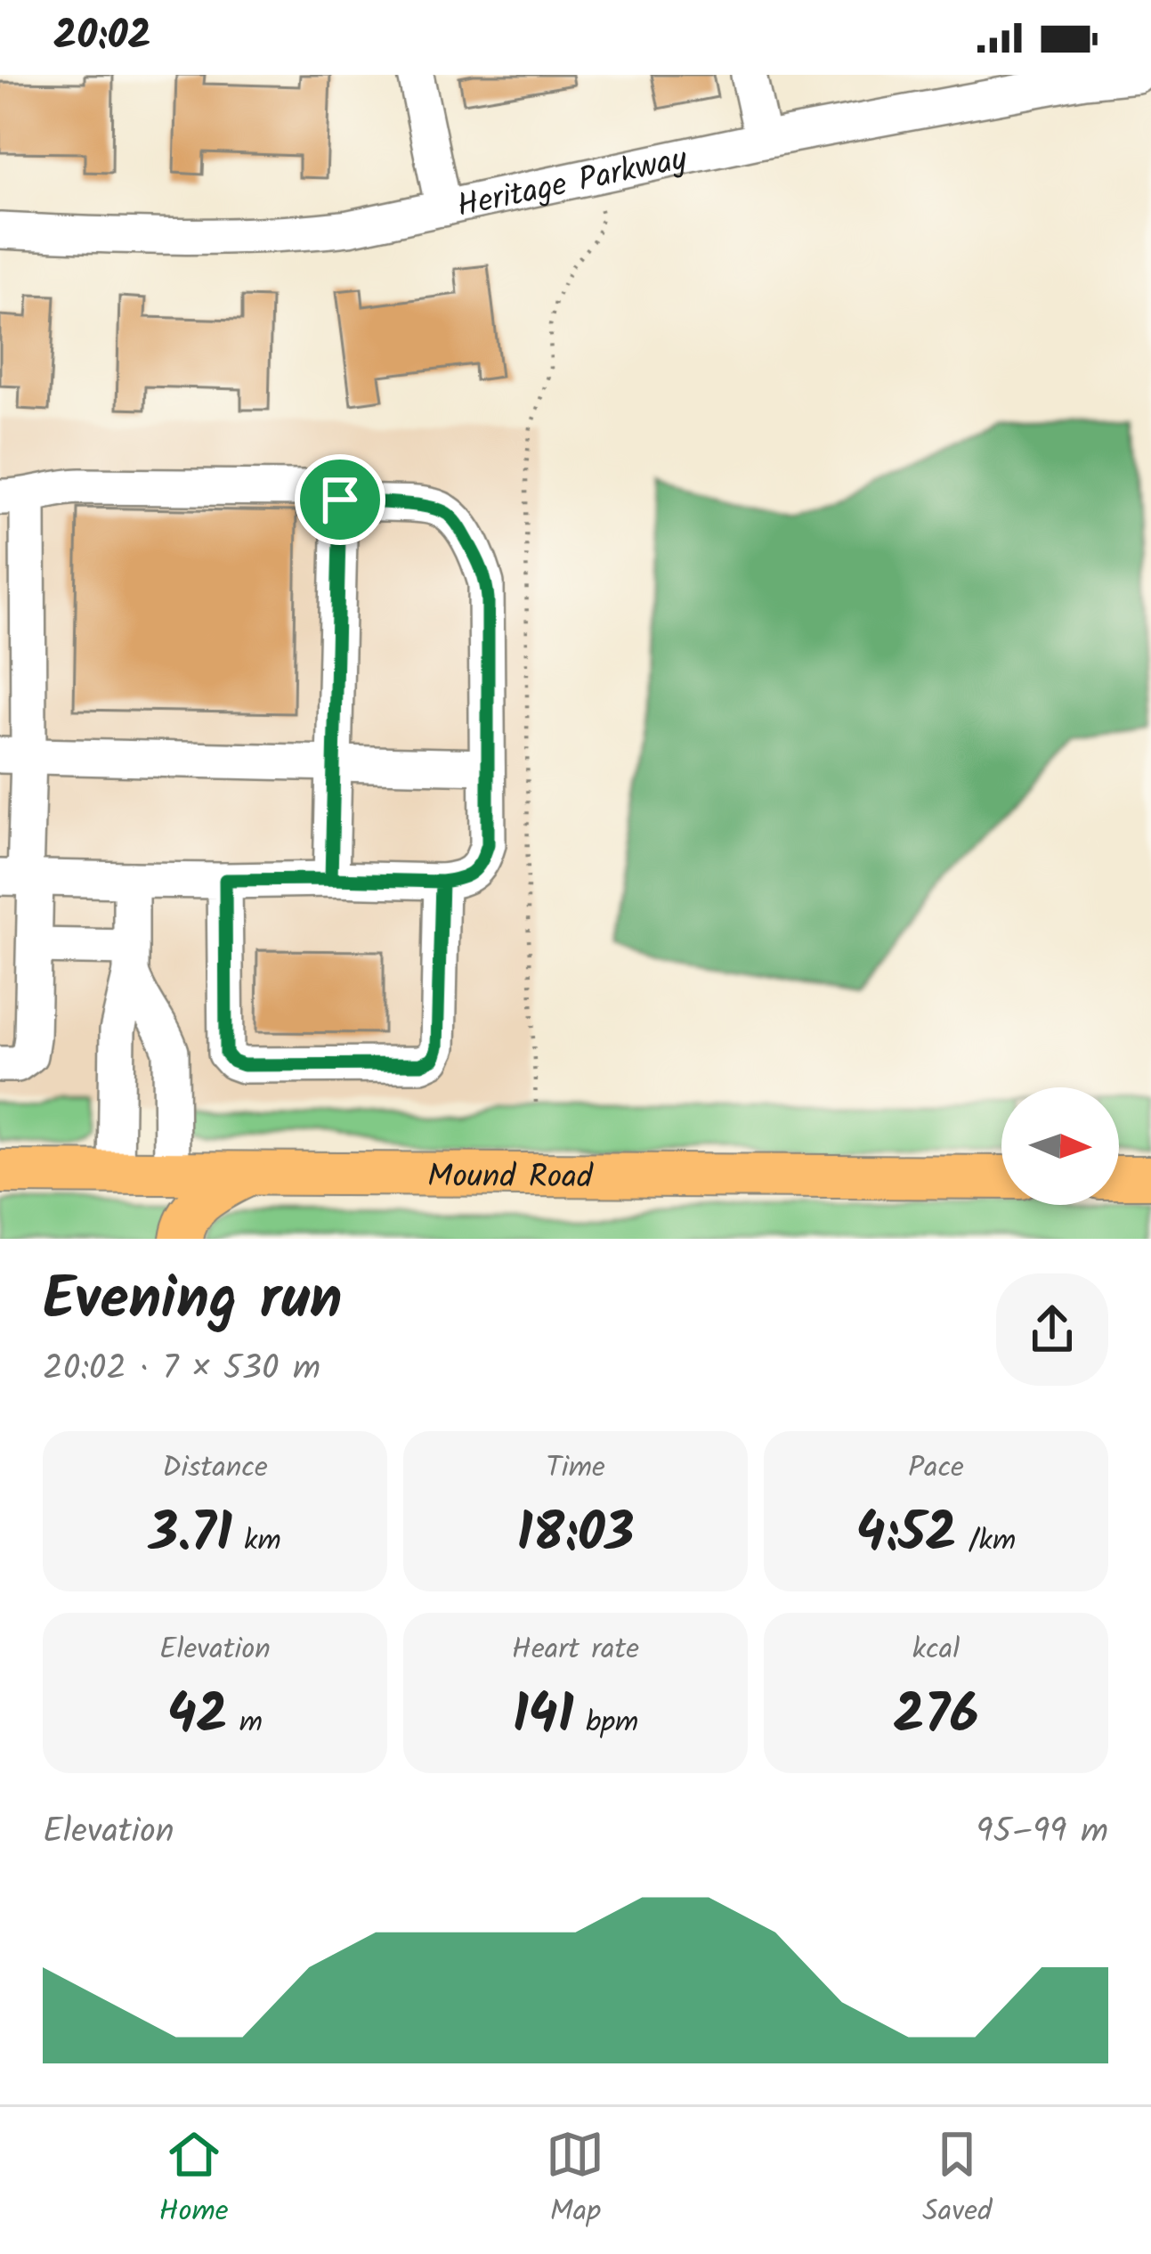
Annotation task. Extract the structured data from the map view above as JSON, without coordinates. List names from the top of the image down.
{
  "streets": {
    "main road": ["Mound Road"],
    "street": ["Heritage Parkway"]
  },
  "north": "right",
  "page": {
    "status": "20:02",
    "heading": ["Evening run", "20:02 · 7 × 530 m"],
    "stats": [
      ["Distance", "3.71 km"],
      ["Time", "18:03"],
      ["Pace", "4:52 /km"],
      ["Elevation", "42 m"],
      ["Heart rate", "141 bpm"],
      ["kcal", "276"]
    ],
    "chart": ["Elevation", "95–99 m"],
    "tabs": ["Home", "Map", "Saved"]
  }
}
